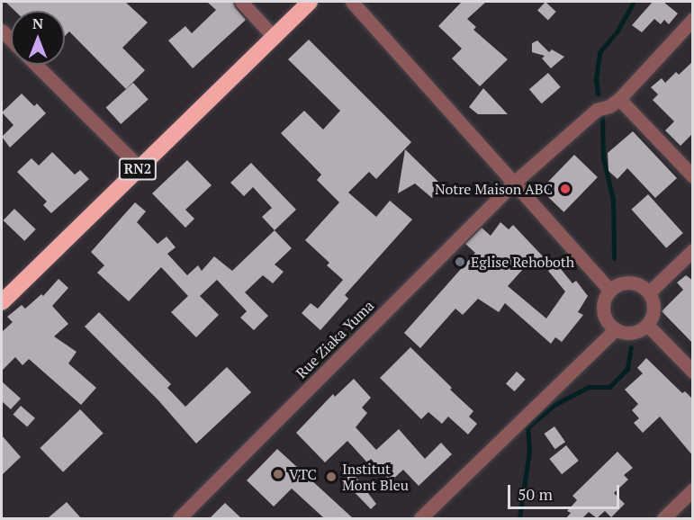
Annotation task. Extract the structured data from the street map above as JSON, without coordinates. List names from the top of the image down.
{
  "streets": {
    "highway": ["RN2"],
    "street": ["Rue Ziaka Yuma"]
  },
  "places": [
    "Notre Maison ABC",
    "Eglise Rehoboth",
    "VTC",
    "Institut Mont Bleu"
  ],
  "scale_bar": "50 m",
  "north": "top"
}
